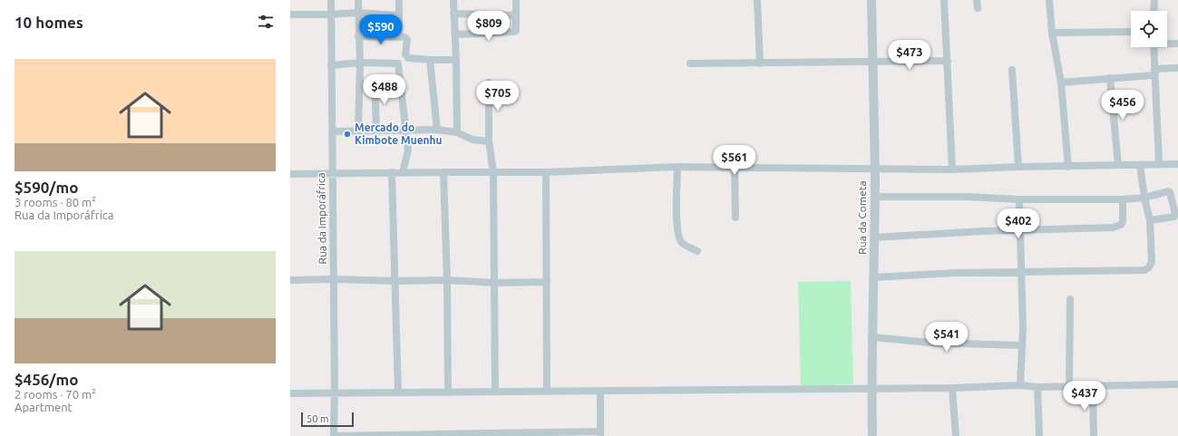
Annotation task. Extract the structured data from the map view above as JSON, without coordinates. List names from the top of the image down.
{
  "streets": {
    "street": ["Rua da Cometa", "Rua da Imporáfrica"]
  },
  "places": ["Mercado do Kimbote Muenhu"],
  "scale_bar": "50 m",
  "page": {
    "heading": "10 homes",
    "price": [
      "$809",
      "$590",
      "$473",
      "$488",
      "$705",
      "$456",
      "$561",
      "$402",
      "$541",
      "$437"
    ],
    "list": [
      {
        "name": "$590/mo",
        "note": "3 rooms · 80 m² · Rua da Imporáfrica"
      },
      {
        "name": "$456/mo",
        "note": "2 rooms · 70 m² · Apartment"
      }
    ],
    "scale": "50 m"
  }
}
